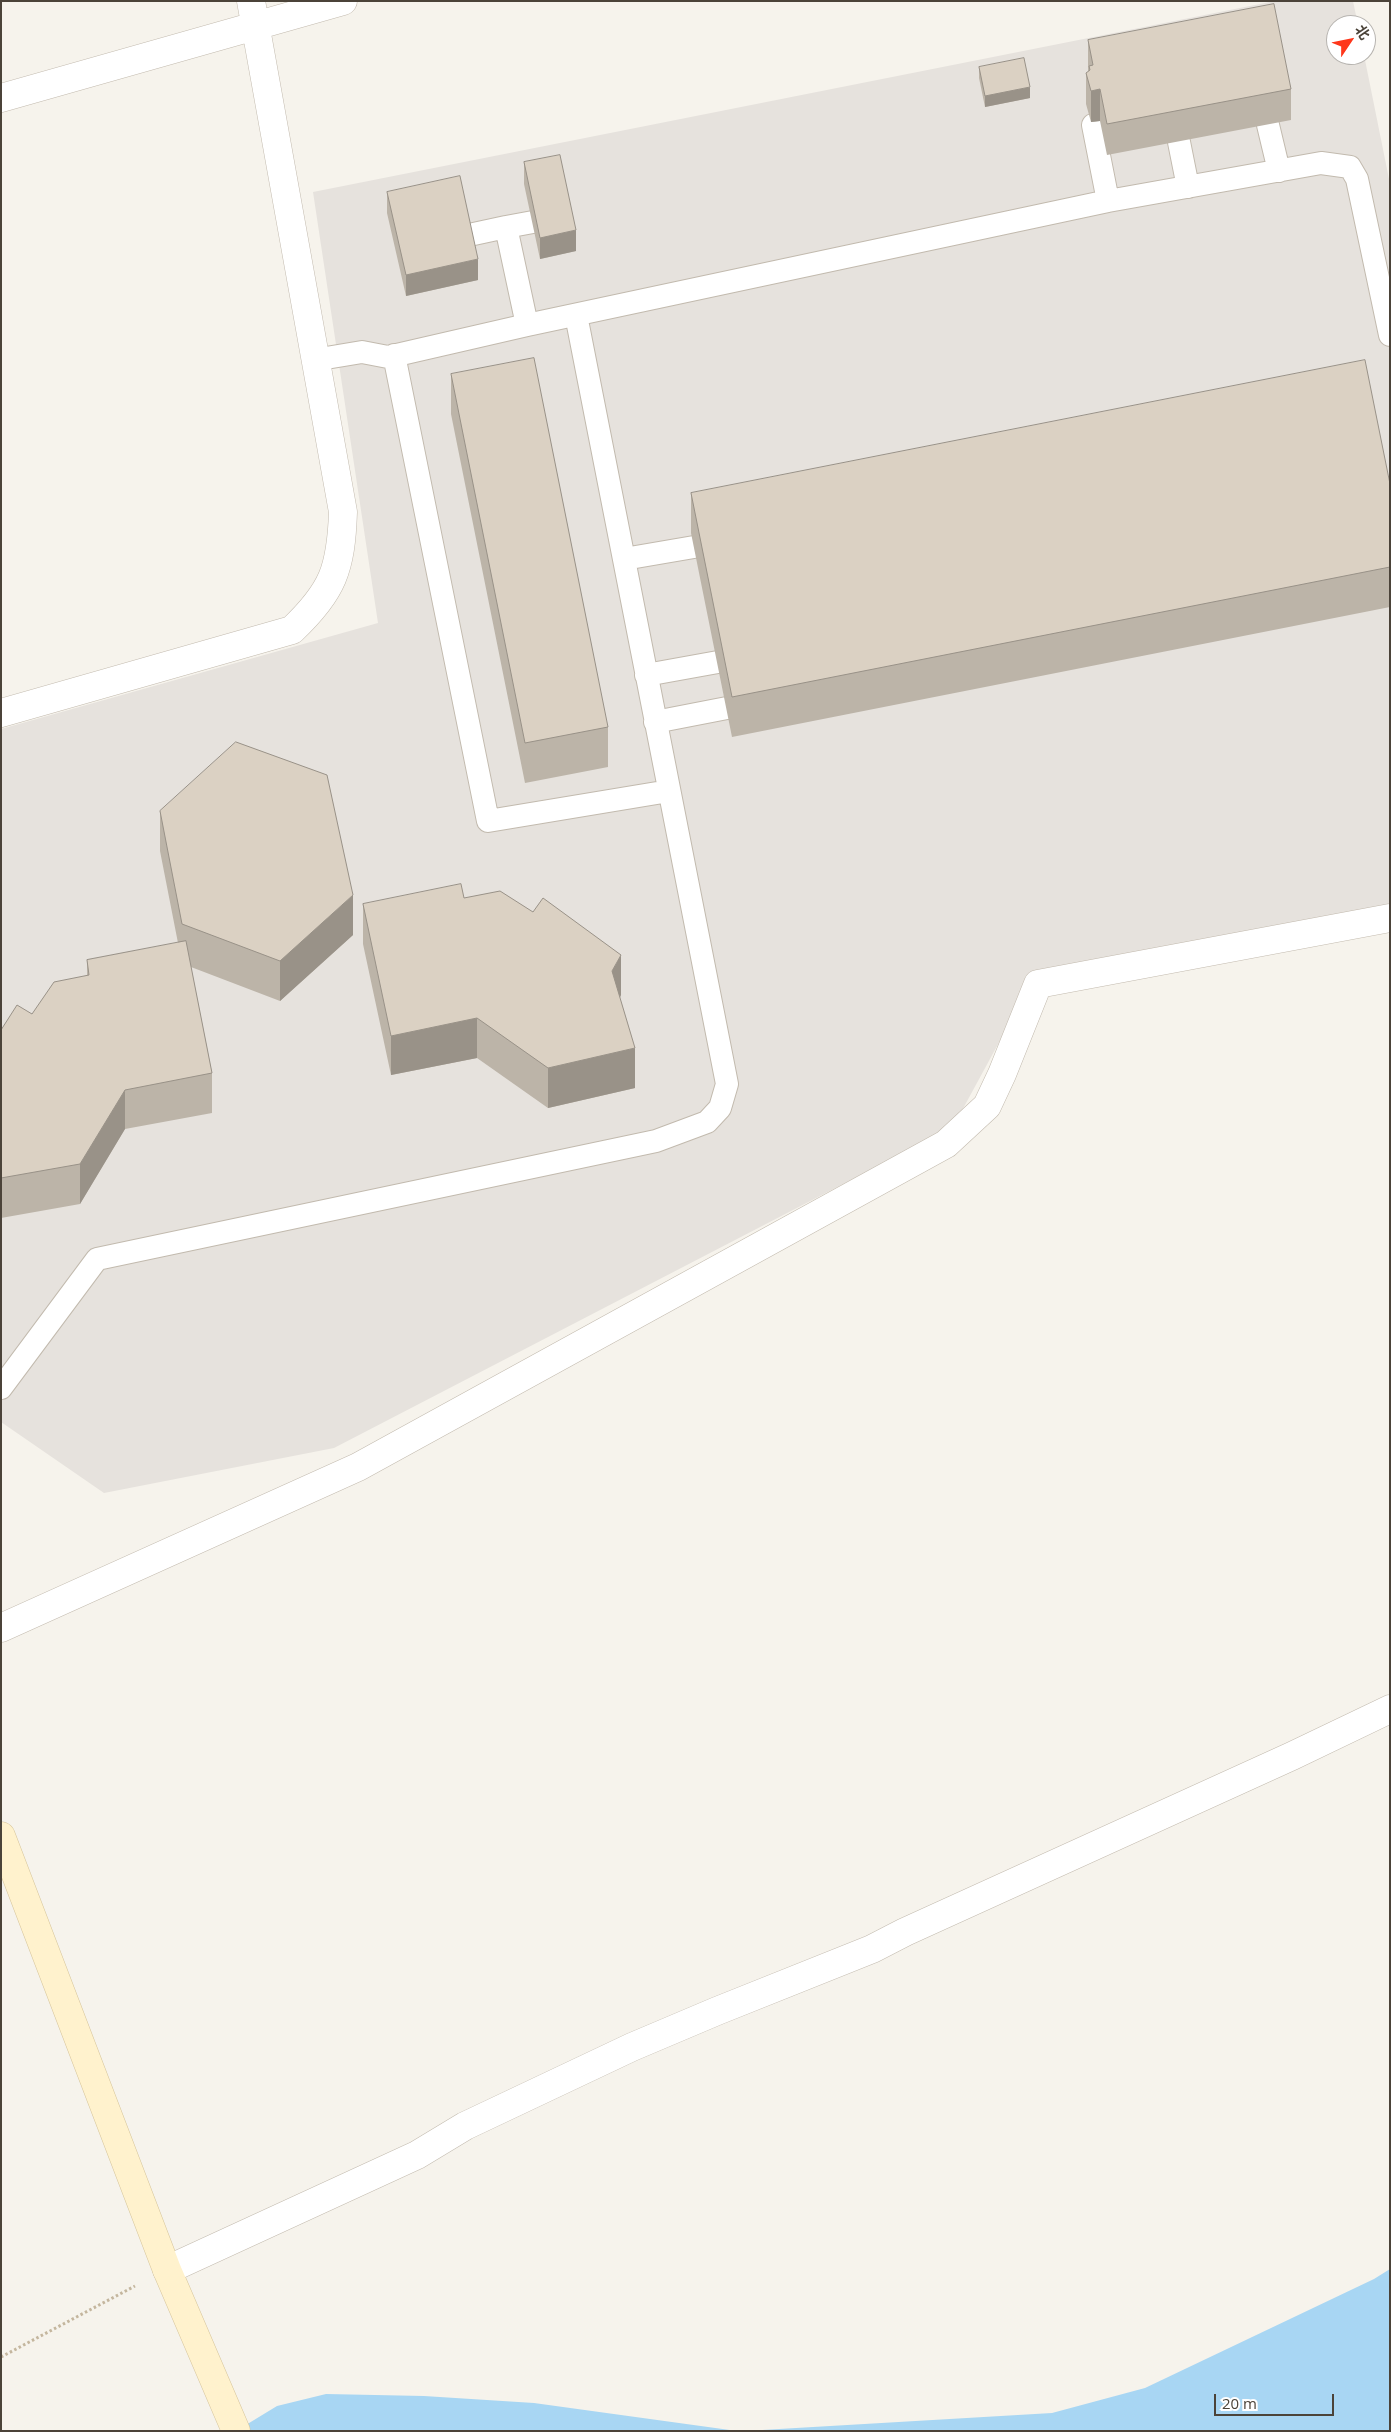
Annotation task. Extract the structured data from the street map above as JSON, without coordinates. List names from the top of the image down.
{
  "scale_bar": "20 m",
  "north": "top right"
}
